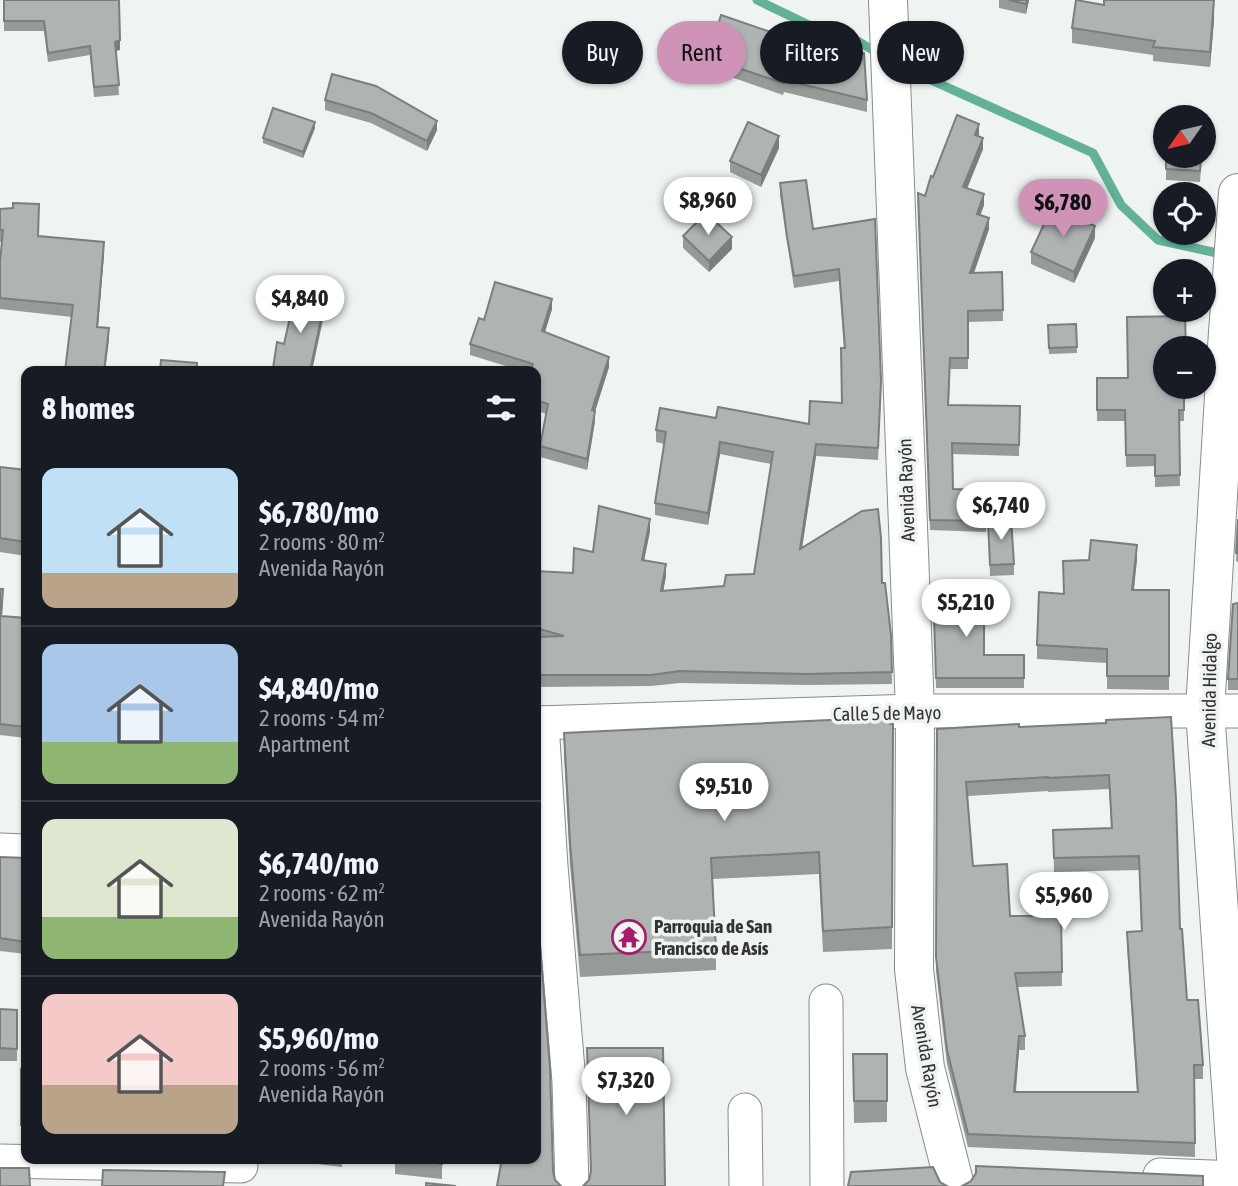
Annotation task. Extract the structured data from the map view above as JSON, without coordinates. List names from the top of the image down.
{
  "streets": {
    "main road": ["Avenida Rayón", "Avenida Hidalgo"],
    "street": ["Calle 5 de Mayo"]
  },
  "crossings": [
    ["Avenida Rayón", "Calle 5 de Mayo"],
    ["Avenida Hidalgo", "Calle 5 de Mayo"]
  ],
  "places": {
    "temple": ["Parroquia de San Francisco de Asís"]
  },
  "north": "bottom left",
  "page": {
    "chip": [
      "Buy",
      "Rent",
      "Filters",
      "New"
    ],
    "map_buttons": ["+", "−"],
    "price": [
      "$8,960",
      "$6,780",
      "$4,840",
      "$6,740",
      "$5,210",
      "$9,510",
      "$5,960",
      "$7,320"
    ],
    "heading": "8 homes",
    "list": [
      {
        "name": "$6,780/mo",
        "note": "2 rooms · 80 m² · Avenida Rayón"
      },
      {
        "name": "$4,840/mo",
        "note": "2 rooms · 54 m² · Apartment"
      },
      {
        "name": "$6,740/mo",
        "note": "2 rooms · 62 m² · Avenida Rayón"
      },
      {
        "name": "$5,960/mo",
        "note": "2 rooms · 56 m² · Avenida Rayón"
      }
    ]
  }
}
